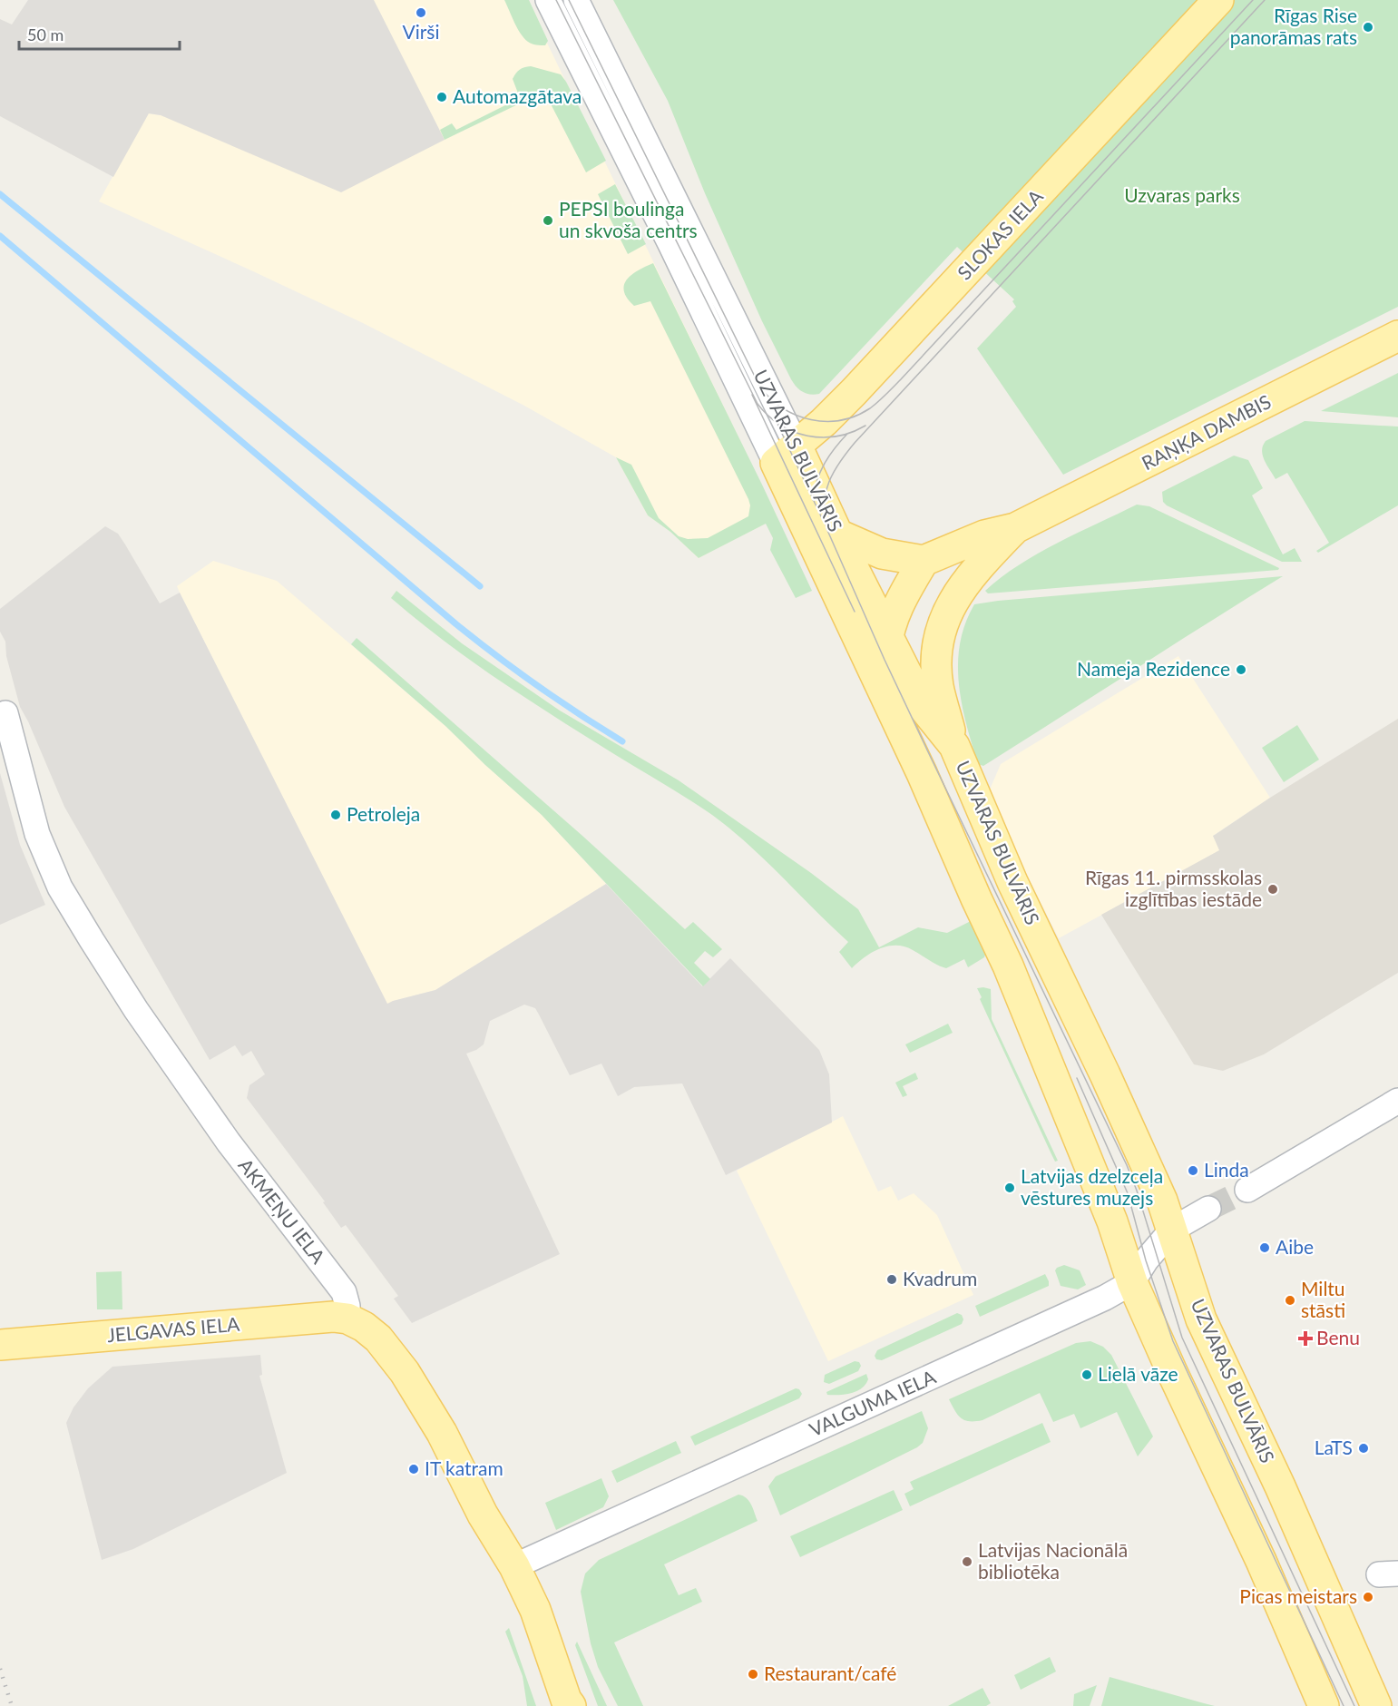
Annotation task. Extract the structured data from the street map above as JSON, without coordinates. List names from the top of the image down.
{
  "streets": {
    "main road": [
      "SLOKAS IELA",
      "RAŅĶA DAMBIS",
      "UZVARAS BULVĀRIS",
      "JELGAVAS IELA"
    ],
    "street": ["AKMEŅU IELA", "VALGUMA IELA"]
  },
  "crossings": [
    ["SLOKAS IELA", "UZVARAS BULVĀRIS"],
    ["RAŅĶA DAMBIS", "UZVARAS BULVĀRIS"],
    ["UZVARAS BULVĀRIS", "VALGUMA IELA"],
    ["AKMEŅU IELA", "JELGAVAS IELA"]
  ],
  "parks": ["Uzvaras parks"],
  "places": {
    "other": [
      "Virši",
      "Rīgas Rise panorāmas rats",
      "Automazgātava",
      "PEPSI boulinga un skvoša centrs",
      "Nameja Rezidence",
      "Petroleja",
      "Rīgas 11. pirmsskolas izglītības iestāde",
      "Linda",
      "Latvijas dzelzceļa vēstures muzejs",
      "Aibe",
      "Kvadrum",
      "Miltu stāsti",
      "Lielā vāze",
      "LaTS",
      "IT katram",
      "Latvijas Nacionālā bibliotēka",
      "Picas meistars",
      "Restaurant/café"
    ],
    "health": ["Benu"]
  },
  "scale_bar": "50 m"
}
